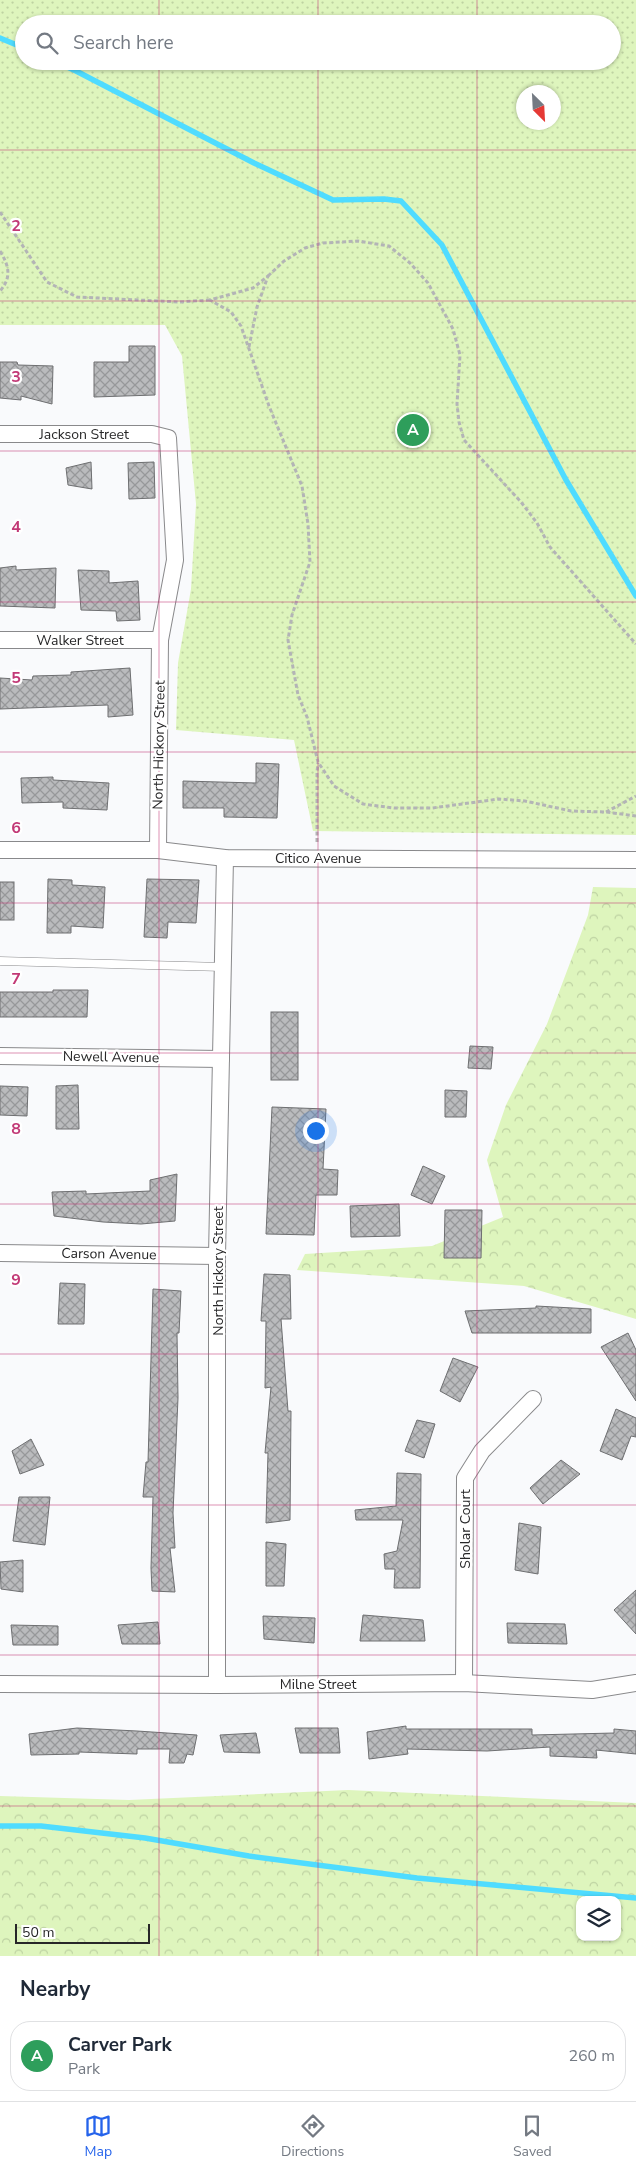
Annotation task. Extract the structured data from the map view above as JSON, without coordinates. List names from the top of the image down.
{
  "streets": {
    "street": [
      "Jackson Street",
      "Walker Street",
      "North Hickory Street",
      "Citico Avenue",
      "Newell Avenue",
      "Carson Avenue",
      "Sholar Court",
      "Milne Street"
    ]
  },
  "crossings": [
    ["Jackson Street", "North Hickory Street"],
    ["Walker Street", "North Hickory Street"],
    ["North Hickory Street", "Citico Avenue"],
    ["North Hickory Street", "Newell Avenue"],
    ["North Hickory Street", "Carson Avenue"],
    ["North Hickory Street", "Milne Street"],
    ["Sholar Court", "Milne Street"]
  ],
  "scale_bar": "50 m",
  "north": "bottom right",
  "page": {
    "search": "Search here",
    "pins": "A",
    "scale": "50 m",
    "heading": "Nearby",
    "list": [
      {
        "mark": "A",
        "name": "Carver Park",
        "note": "Park",
        "value": "260 m"
      }
    ],
    "nav": ["Map", "Directions", "Saved"]
  },
  "grid": {
    "rows": [
      "2",
      "3",
      "4",
      "5",
      "6",
      "7",
      "8",
      "9"
    ]
  }
}
